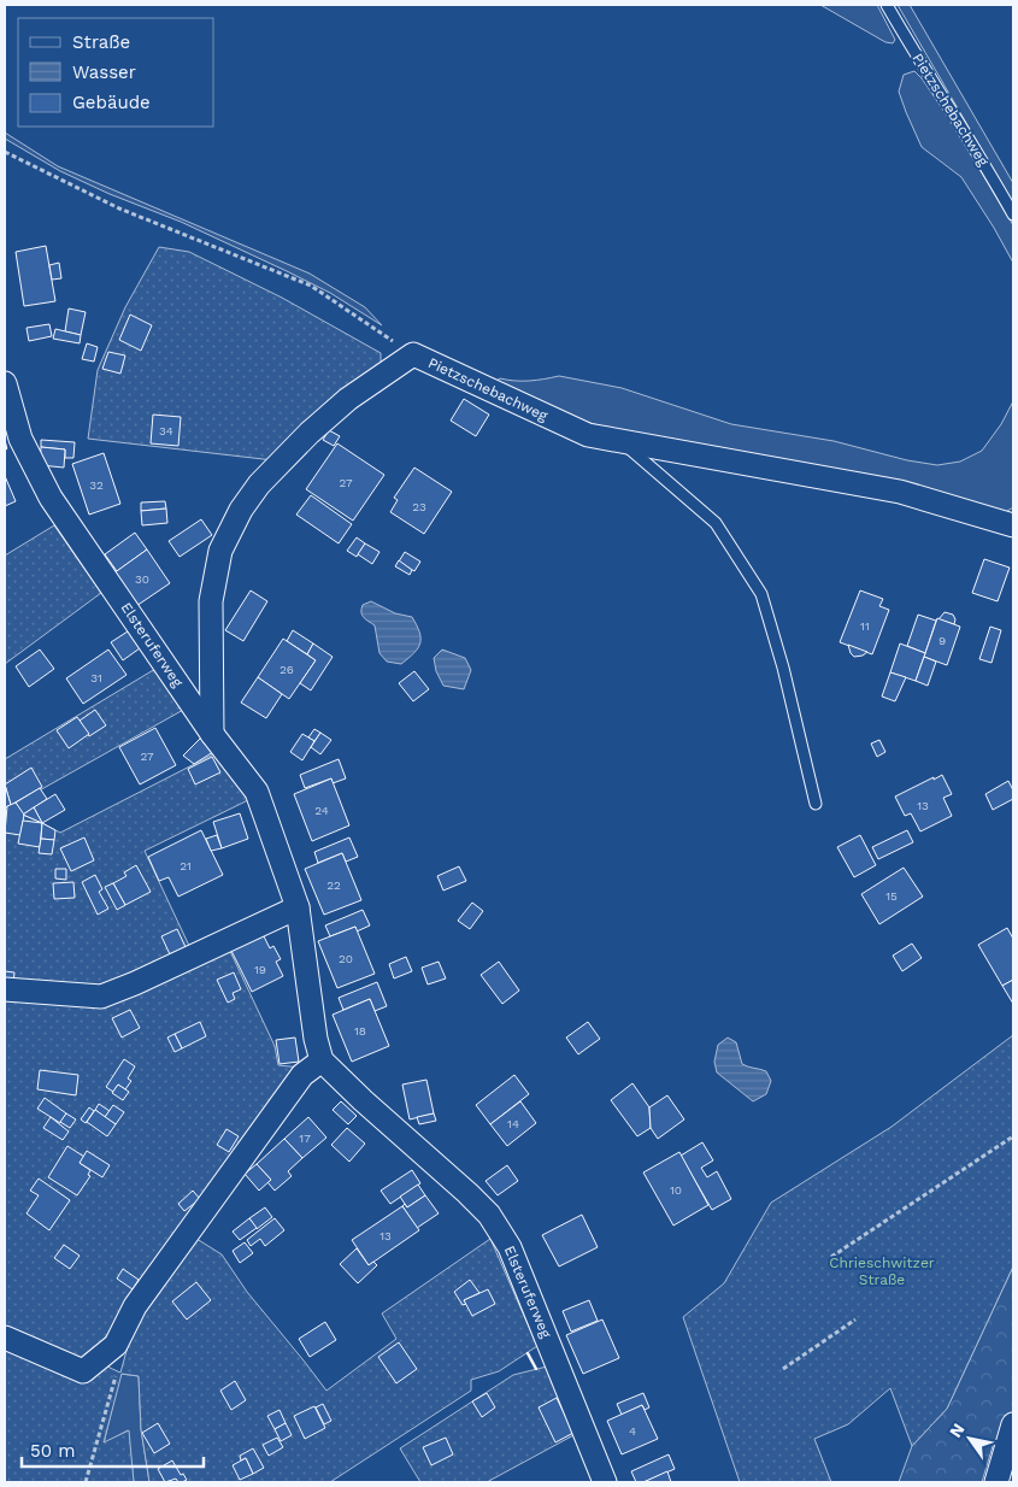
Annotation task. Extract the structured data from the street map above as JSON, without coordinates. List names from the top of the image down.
{
  "streets": {
    "street": ["Pietzschebachweg", "Elsteruferweg"]
  },
  "crossings": [
    ["Pietzschebachweg", "Elsteruferweg"]
  ],
  "parks": ["Chrieschwitzer Straße"],
  "house_numbers": [
    "34",
    "27",
    "32",
    "23",
    "30",
    "11",
    "9",
    "26",
    "31",
    "27",
    "13",
    "24",
    "21",
    "22",
    "15",
    "20",
    "19",
    "18",
    "14",
    "17",
    "10",
    "13",
    "4"
  ],
  "legend": ["Straße", "Wasser", "Gebäude"],
  "scale_bar": "50 m",
  "north": "top left"
}
